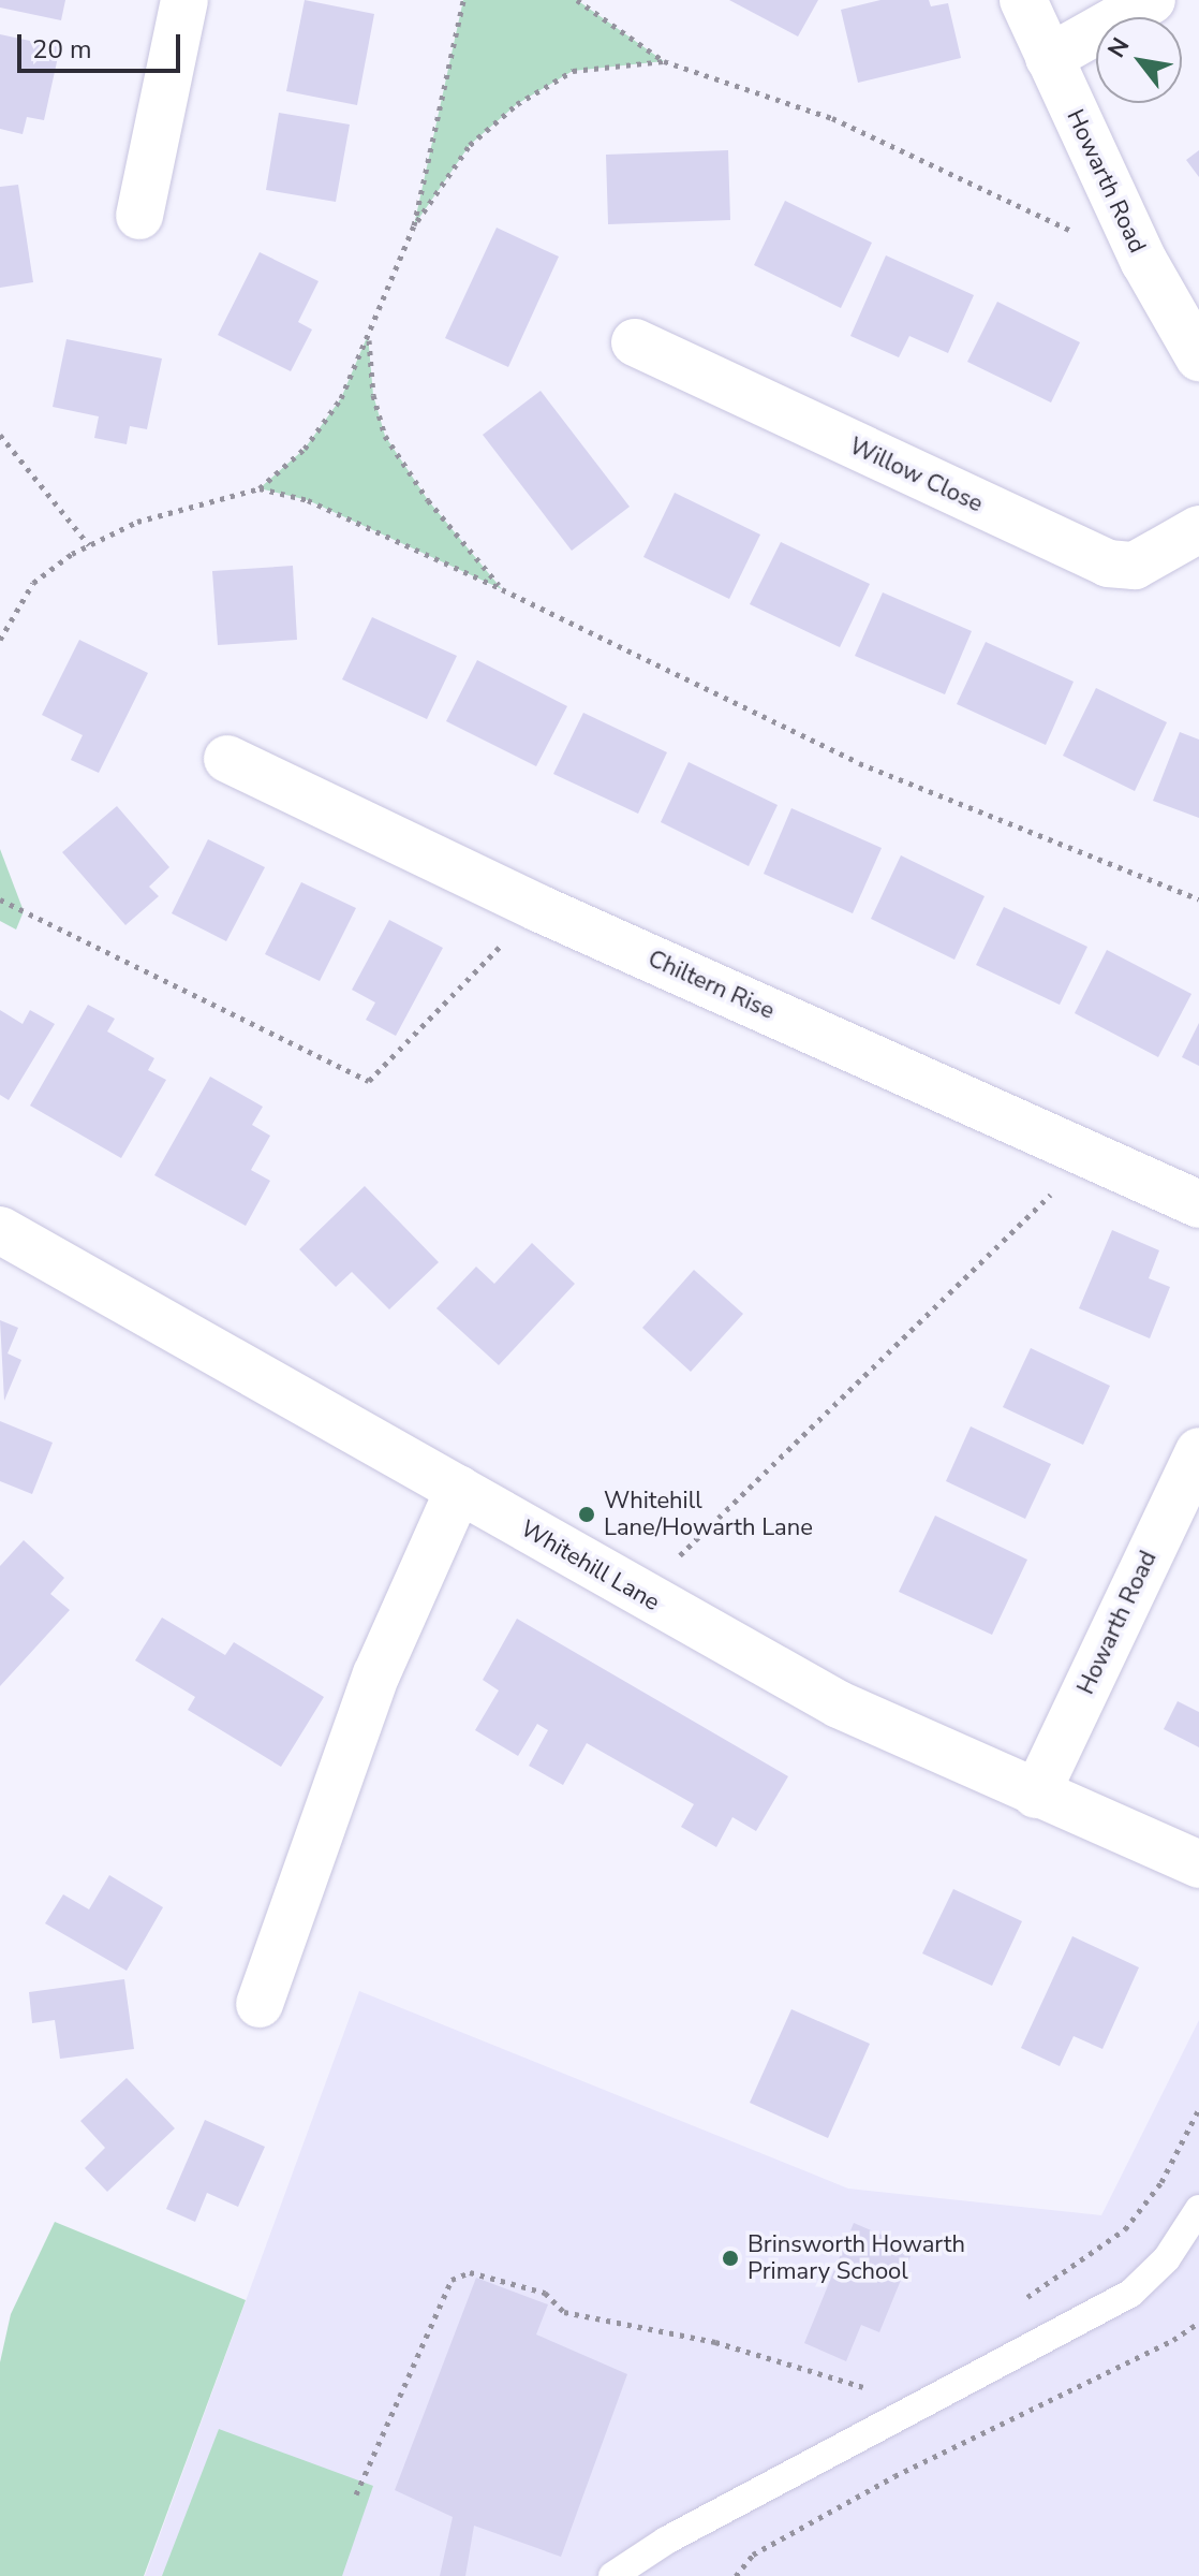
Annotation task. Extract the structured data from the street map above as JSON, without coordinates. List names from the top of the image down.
{
  "streets": {
    "street": [
      "Howarth Road",
      "Willow Close",
      "Chiltern Rise",
      "Whitehill Lane"
    ]
  },
  "crossings": [
    ["Howarth Road", "Whitehill Lane"]
  ],
  "places": ["Whitehill Lane/Howarth Lane", "Brinsworth Howarth Primary School"],
  "scale_bar": "20 m",
  "north": "top left"
}
